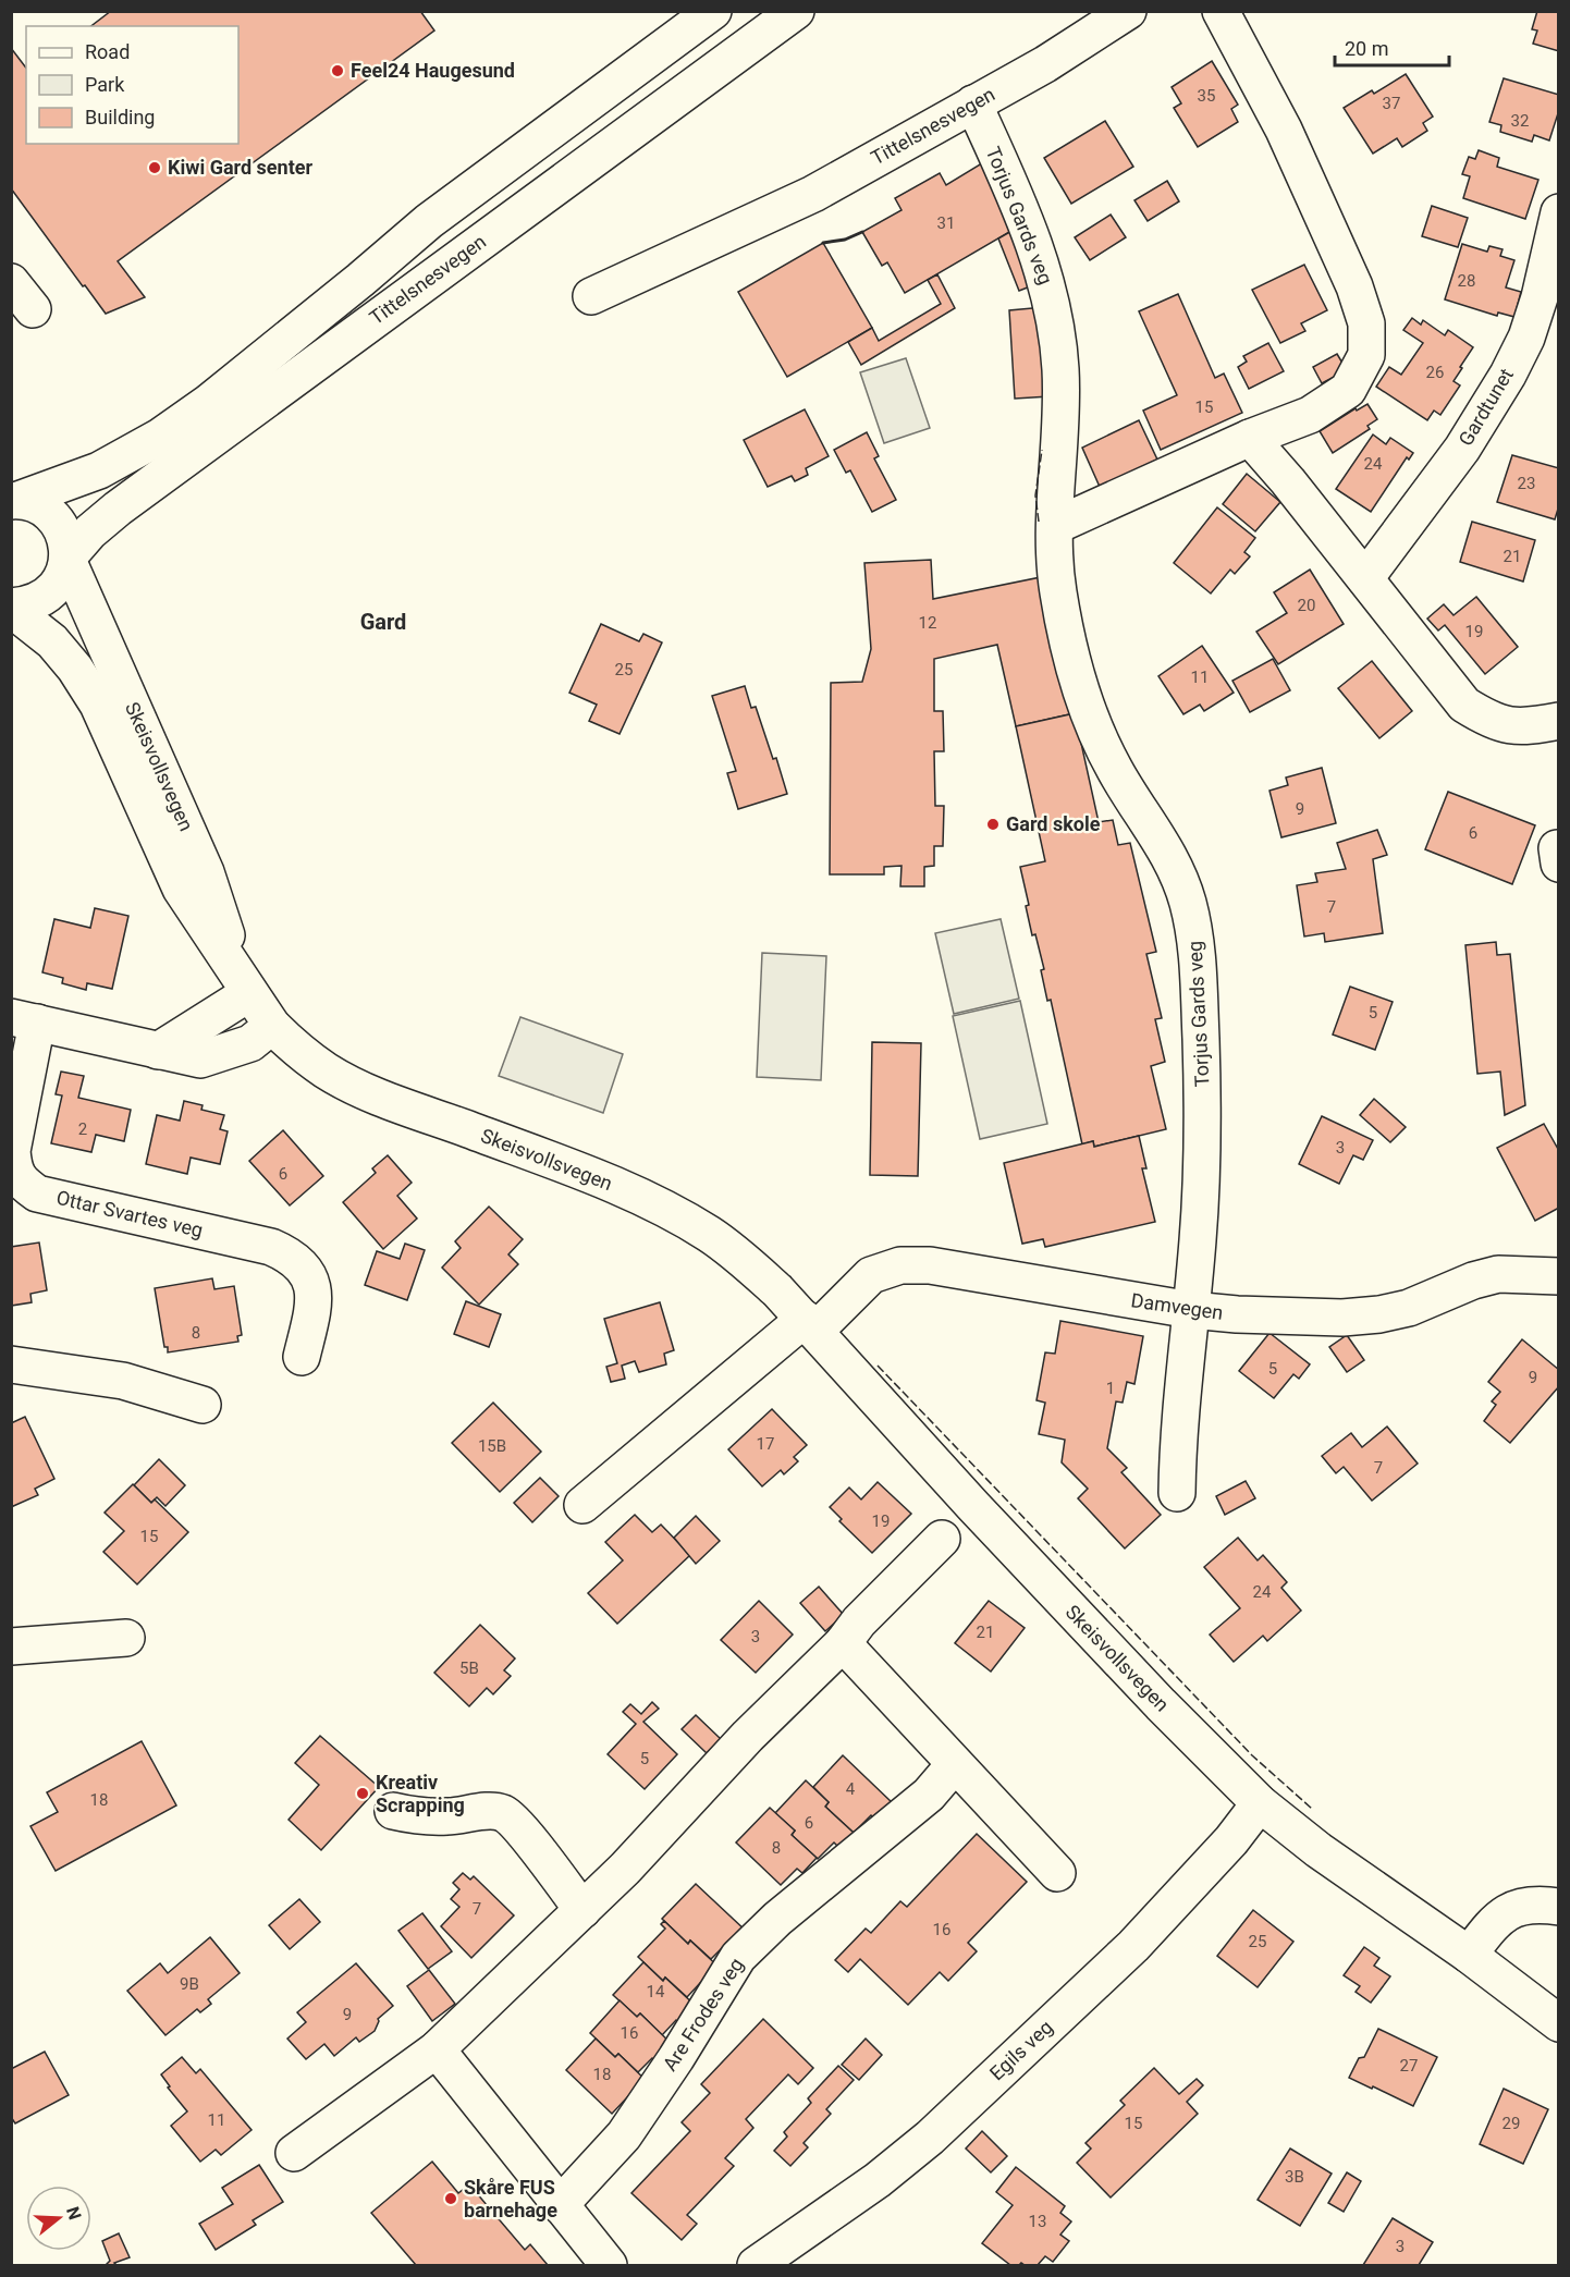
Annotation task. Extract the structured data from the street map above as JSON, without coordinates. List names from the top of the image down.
{
  "streets": {
    "street": [
      "Tittelsnesvegen",
      "Torjus Gards veg",
      "Gardtunet",
      "Skeisvollsvegen",
      "Ottar Svartes veg",
      "Damvegen",
      "Are Frodes veg",
      "Egils veg"
    ]
  },
  "crossings": [
    ["Tittelsnesvegen", "Torjus Gards veg"],
    ["Tittelsnesvegen", "Skeisvollsvegen"],
    ["Torjus Gards veg", "Damvegen"],
    ["Skeisvollsvegen", "Damvegen"],
    ["Skeisvollsvegen", "Egils veg"]
  ],
  "districts": ["Gard"],
  "places": [
    "Feel24 Haugesund",
    "Kiwi Gard senter",
    "Gard skole",
    "Kreativ Scrapping",
    "Skåre FUS barnehage"
  ],
  "house_numbers": [
    "35",
    "37",
    "32",
    "31",
    "28",
    "26",
    "15",
    "24",
    "23",
    "21",
    "20",
    "12",
    "19",
    "25",
    "11",
    "9",
    "6",
    "7",
    "5",
    "2",
    "3",
    "6",
    "8",
    "5",
    "9",
    "1",
    "17",
    "15B",
    "7",
    "19",
    "15",
    "24",
    "21",
    "3",
    "5B",
    "5",
    "4",
    "18",
    "6",
    "8",
    "7",
    "16",
    "25",
    "9B",
    "14",
    "9",
    "16",
    "27",
    "18",
    "11",
    "15",
    "29",
    "3B",
    "13",
    "3"
  ],
  "legend": ["Road", "Park", "Building"],
  "scale_bar": "20 m",
  "north": "right"
}
